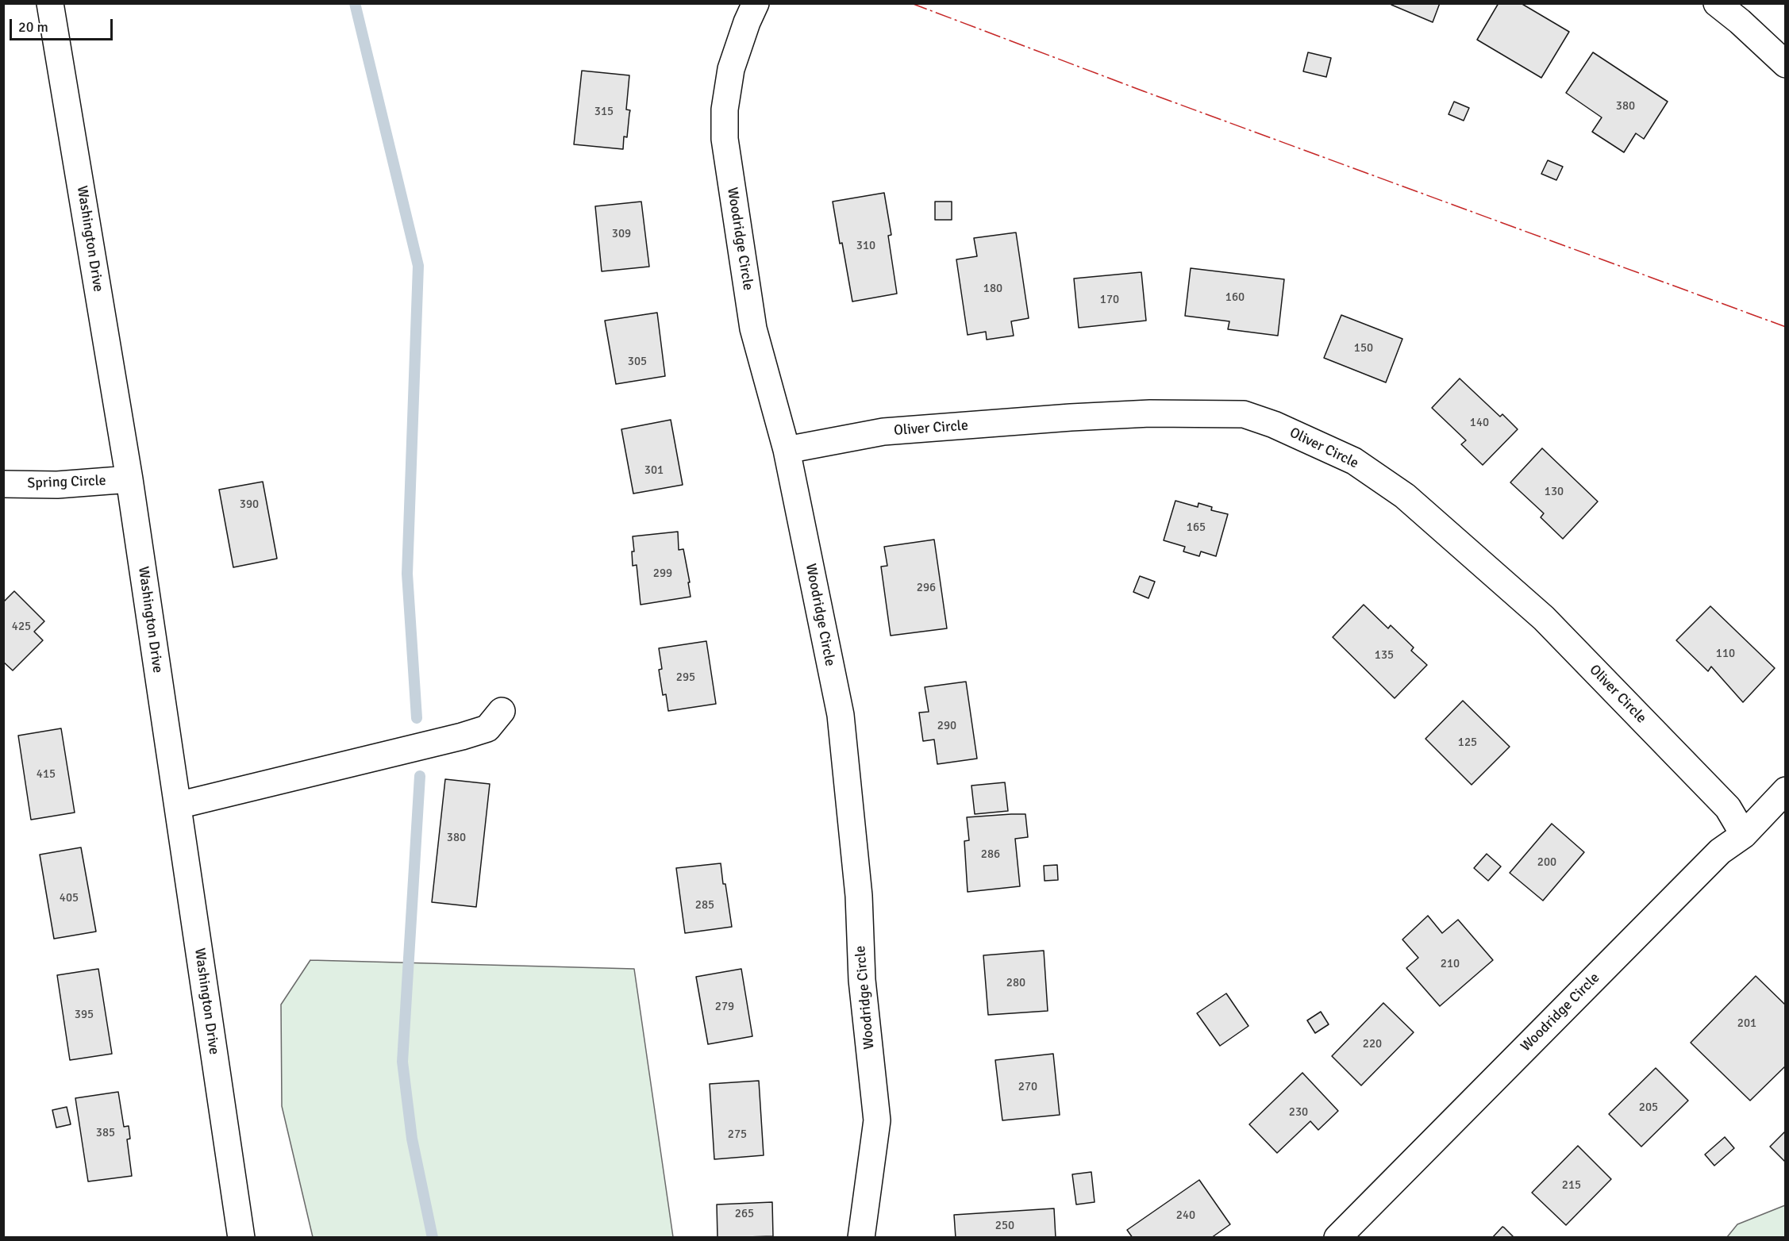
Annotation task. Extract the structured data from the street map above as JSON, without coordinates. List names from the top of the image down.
{
  "streets": {
    "street": [
      "Washington Drive",
      "Woodridge Circle",
      "Oliver Circle",
      "Spring Circle"
    ]
  },
  "crossings": [
    ["Washington Drive", "Spring Circle"],
    ["Woodridge Circle", "Oliver Circle"]
  ],
  "house_numbers": [
    "380",
    "315",
    "309",
    "310",
    "180",
    "160",
    "170",
    "150",
    "305",
    "140",
    "301",
    "130",
    "390",
    "165",
    "299",
    "296",
    "425",
    "110",
    "135",
    "295",
    "290",
    "125",
    "415",
    "380",
    "286",
    "200",
    "405",
    "285",
    "210",
    "280",
    "279",
    "395",
    "201",
    "220",
    "270",
    "205",
    "230",
    "385",
    "275",
    "215",
    "265",
    "240",
    "250"
  ],
  "scale_bar": "20 m"
}
